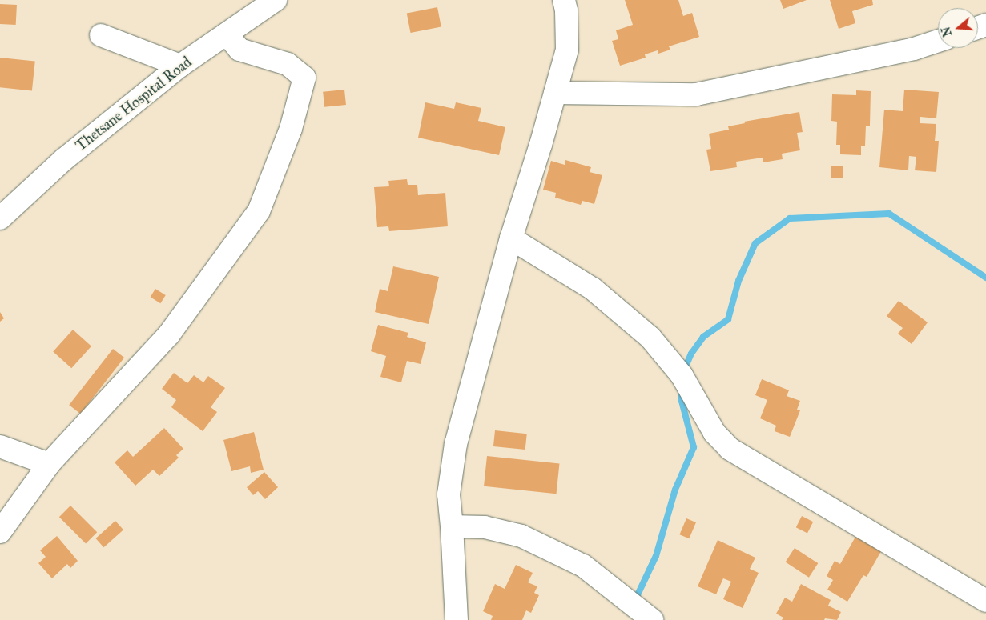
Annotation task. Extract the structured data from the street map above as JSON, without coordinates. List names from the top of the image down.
{
  "streets": {
    "street": ["Thetsane Hospital Road"]
  },
  "north": "left"
}
